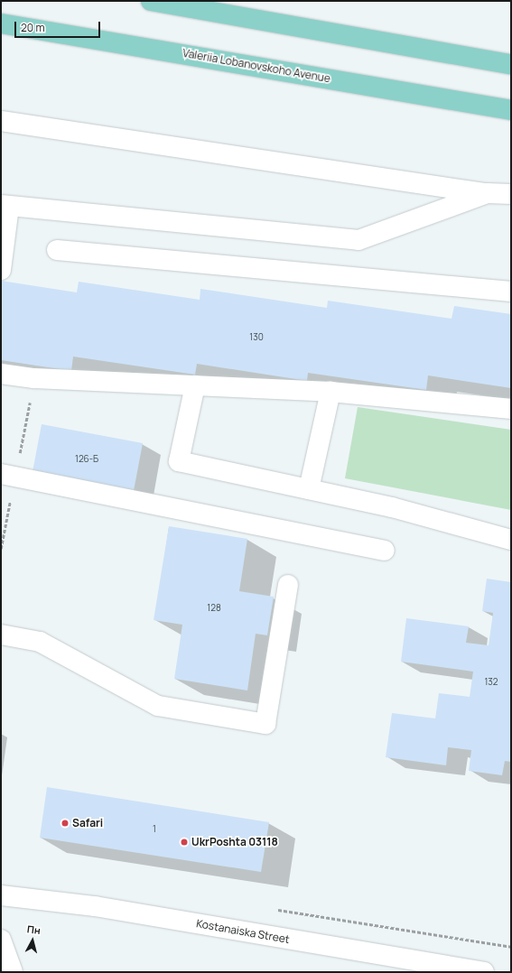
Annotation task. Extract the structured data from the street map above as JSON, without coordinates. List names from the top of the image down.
{
  "streets": {
    "main road": ["Valeriia Lobanovskoho Avenue"],
    "street": ["Kostanaiska Street"]
  },
  "places": ["Safari", "UkrPoshta 03118"],
  "house_numbers": [
    "130",
    "126-Б",
    "128",
    "132",
    "1"
  ],
  "scale_bar": "20 m",
  "north": "top"
}
